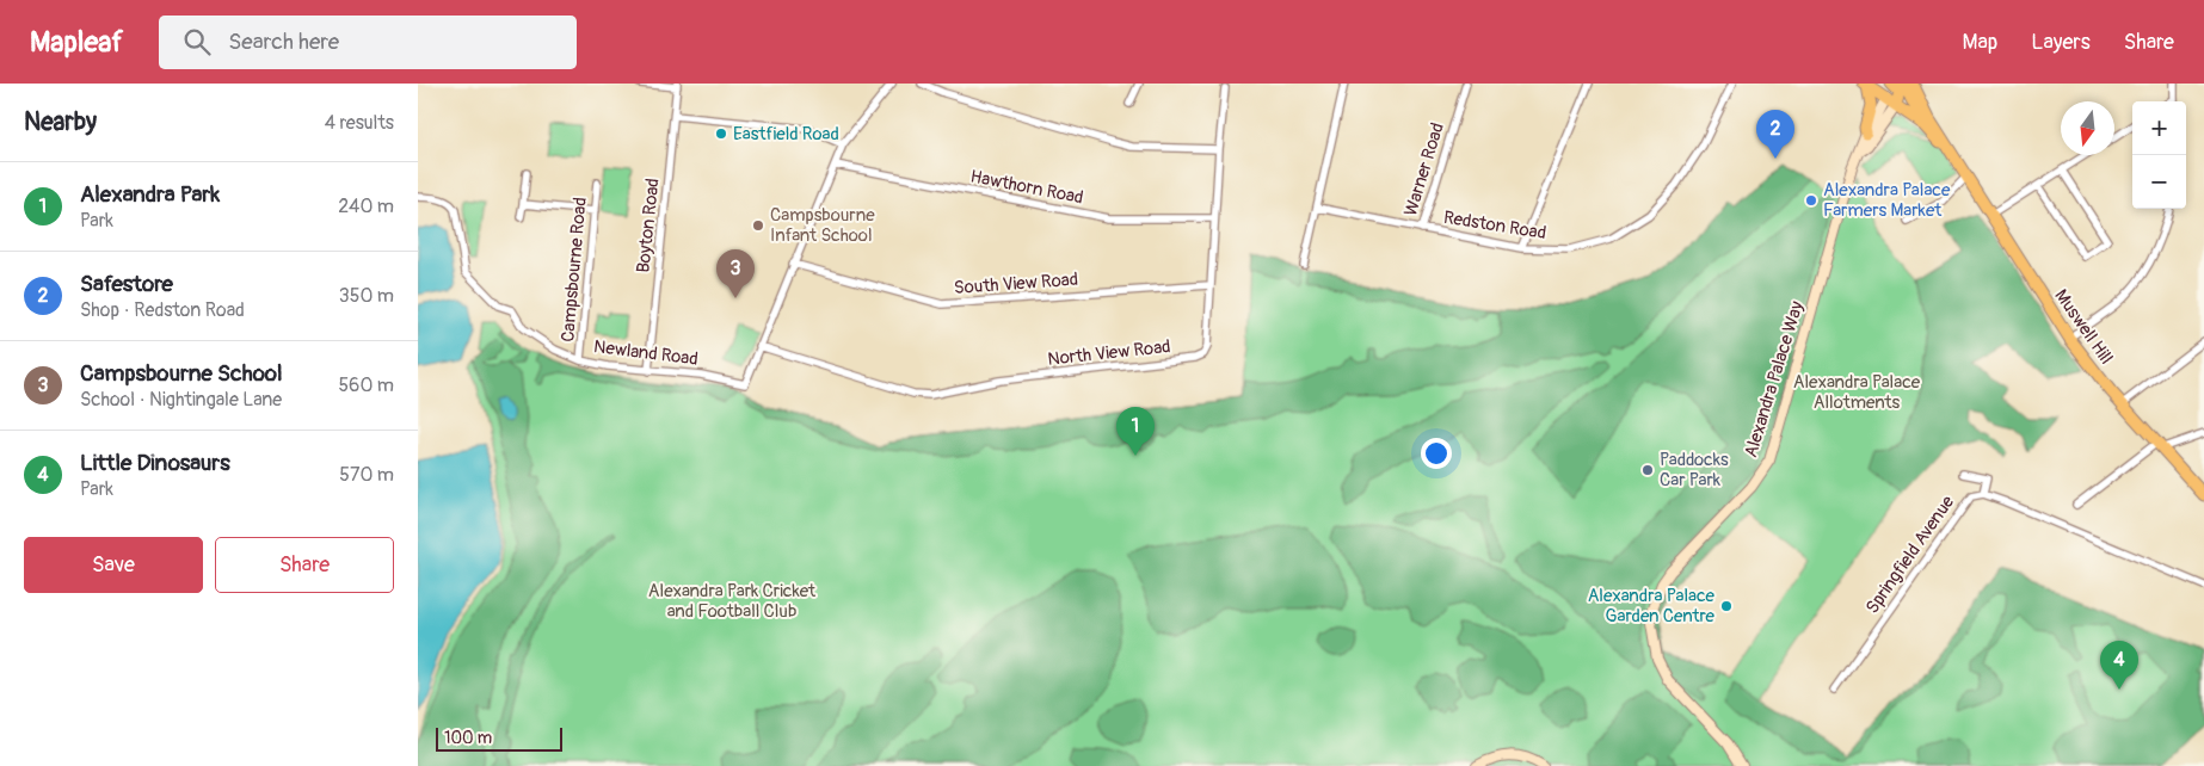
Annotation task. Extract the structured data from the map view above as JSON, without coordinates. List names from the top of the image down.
{
  "streets": {
    "main road": ["Muswell Hill"],
    "street": [
      "Warner Road",
      "Hawthorn Road",
      "Boyton Road",
      "Redston Road",
      "Campsbourne Road",
      "South View Road",
      "Newland Road",
      "North View Road",
      "Alexandra Palace Way",
      "Springfield Avenue"
    ]
  },
  "crossings": [
    ["Warner Road", "Redston Road"],
    ["Hawthorn Road", "North View Road"],
    ["Boyton Road", "Newland Road"],
    ["Campsbourne Road", "Newland Road"],
    ["South View Road", "North View Road"],
    ["Muswell Hill", "Alexandra Palace Way"],
    ["Newland Road", "North View Road"]
  ],
  "parks": ["Alexandra Palace Allotments", "Alexandra Park Cricket and Football Club"],
  "places": [
    "Eastfield Road",
    "Alexandra Palace Farmers Market",
    "Campsbourne Infant School",
    "Paddocks Car Park",
    "Alexandra Palace Garden Centre"
  ],
  "scale_bar": "100 m",
  "north": "bottom",
  "page": {
    "header": "Mapleaf",
    "search": "Search here",
    "nav": ["Map", "Layers", "Share"],
    "heading": ["Nearby", "4 results"],
    "map_buttons": ["+", "−"],
    "pins": [
      "2",
      "3",
      "1",
      "4"
    ],
    "list": [
      {
        "mark": "1",
        "name": "Alexandra Park",
        "note": "Park",
        "value": "240 m"
      },
      {
        "mark": "2",
        "name": "Safestore",
        "note": "Shop · Redston Road",
        "value": "350 m"
      },
      {
        "mark": "3",
        "name": "Campsbourne School",
        "note": "School · Nightingale Lane",
        "value": "560 m"
      },
      {
        "mark": "4",
        "name": "Little Dinosaurs",
        "note": "Park",
        "value": "570 m"
      }
    ],
    "buttons": ["Save", "Share"],
    "scale": "100 m"
  }
}
